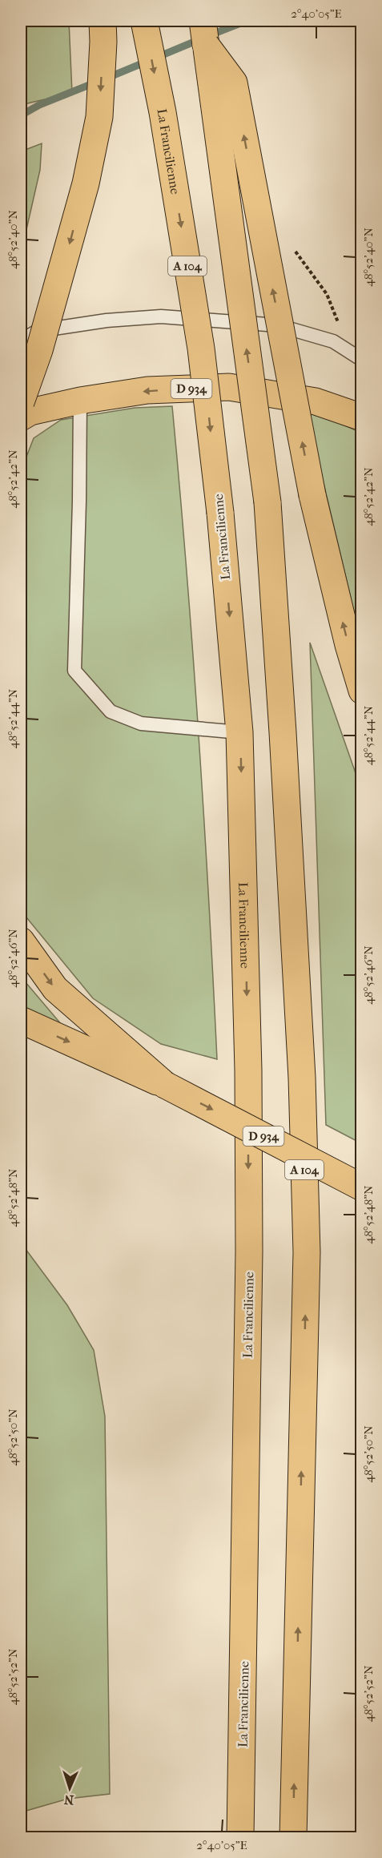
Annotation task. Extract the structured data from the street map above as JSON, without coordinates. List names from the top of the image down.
{
  "streets": {
    "main road": ["La Francilienne", "A 104", "D 934"]
  },
  "north": "bottom",
  "coordinates": [
    "2°40'05\"E",
    "48°52'40\"N",
    "48°52'42\"N",
    "48°52'44\"N",
    "48°52'46\"N",
    "48°52'48\"N",
    "48°52'50\"N",
    "48°52'52\"N"
  ]
}
